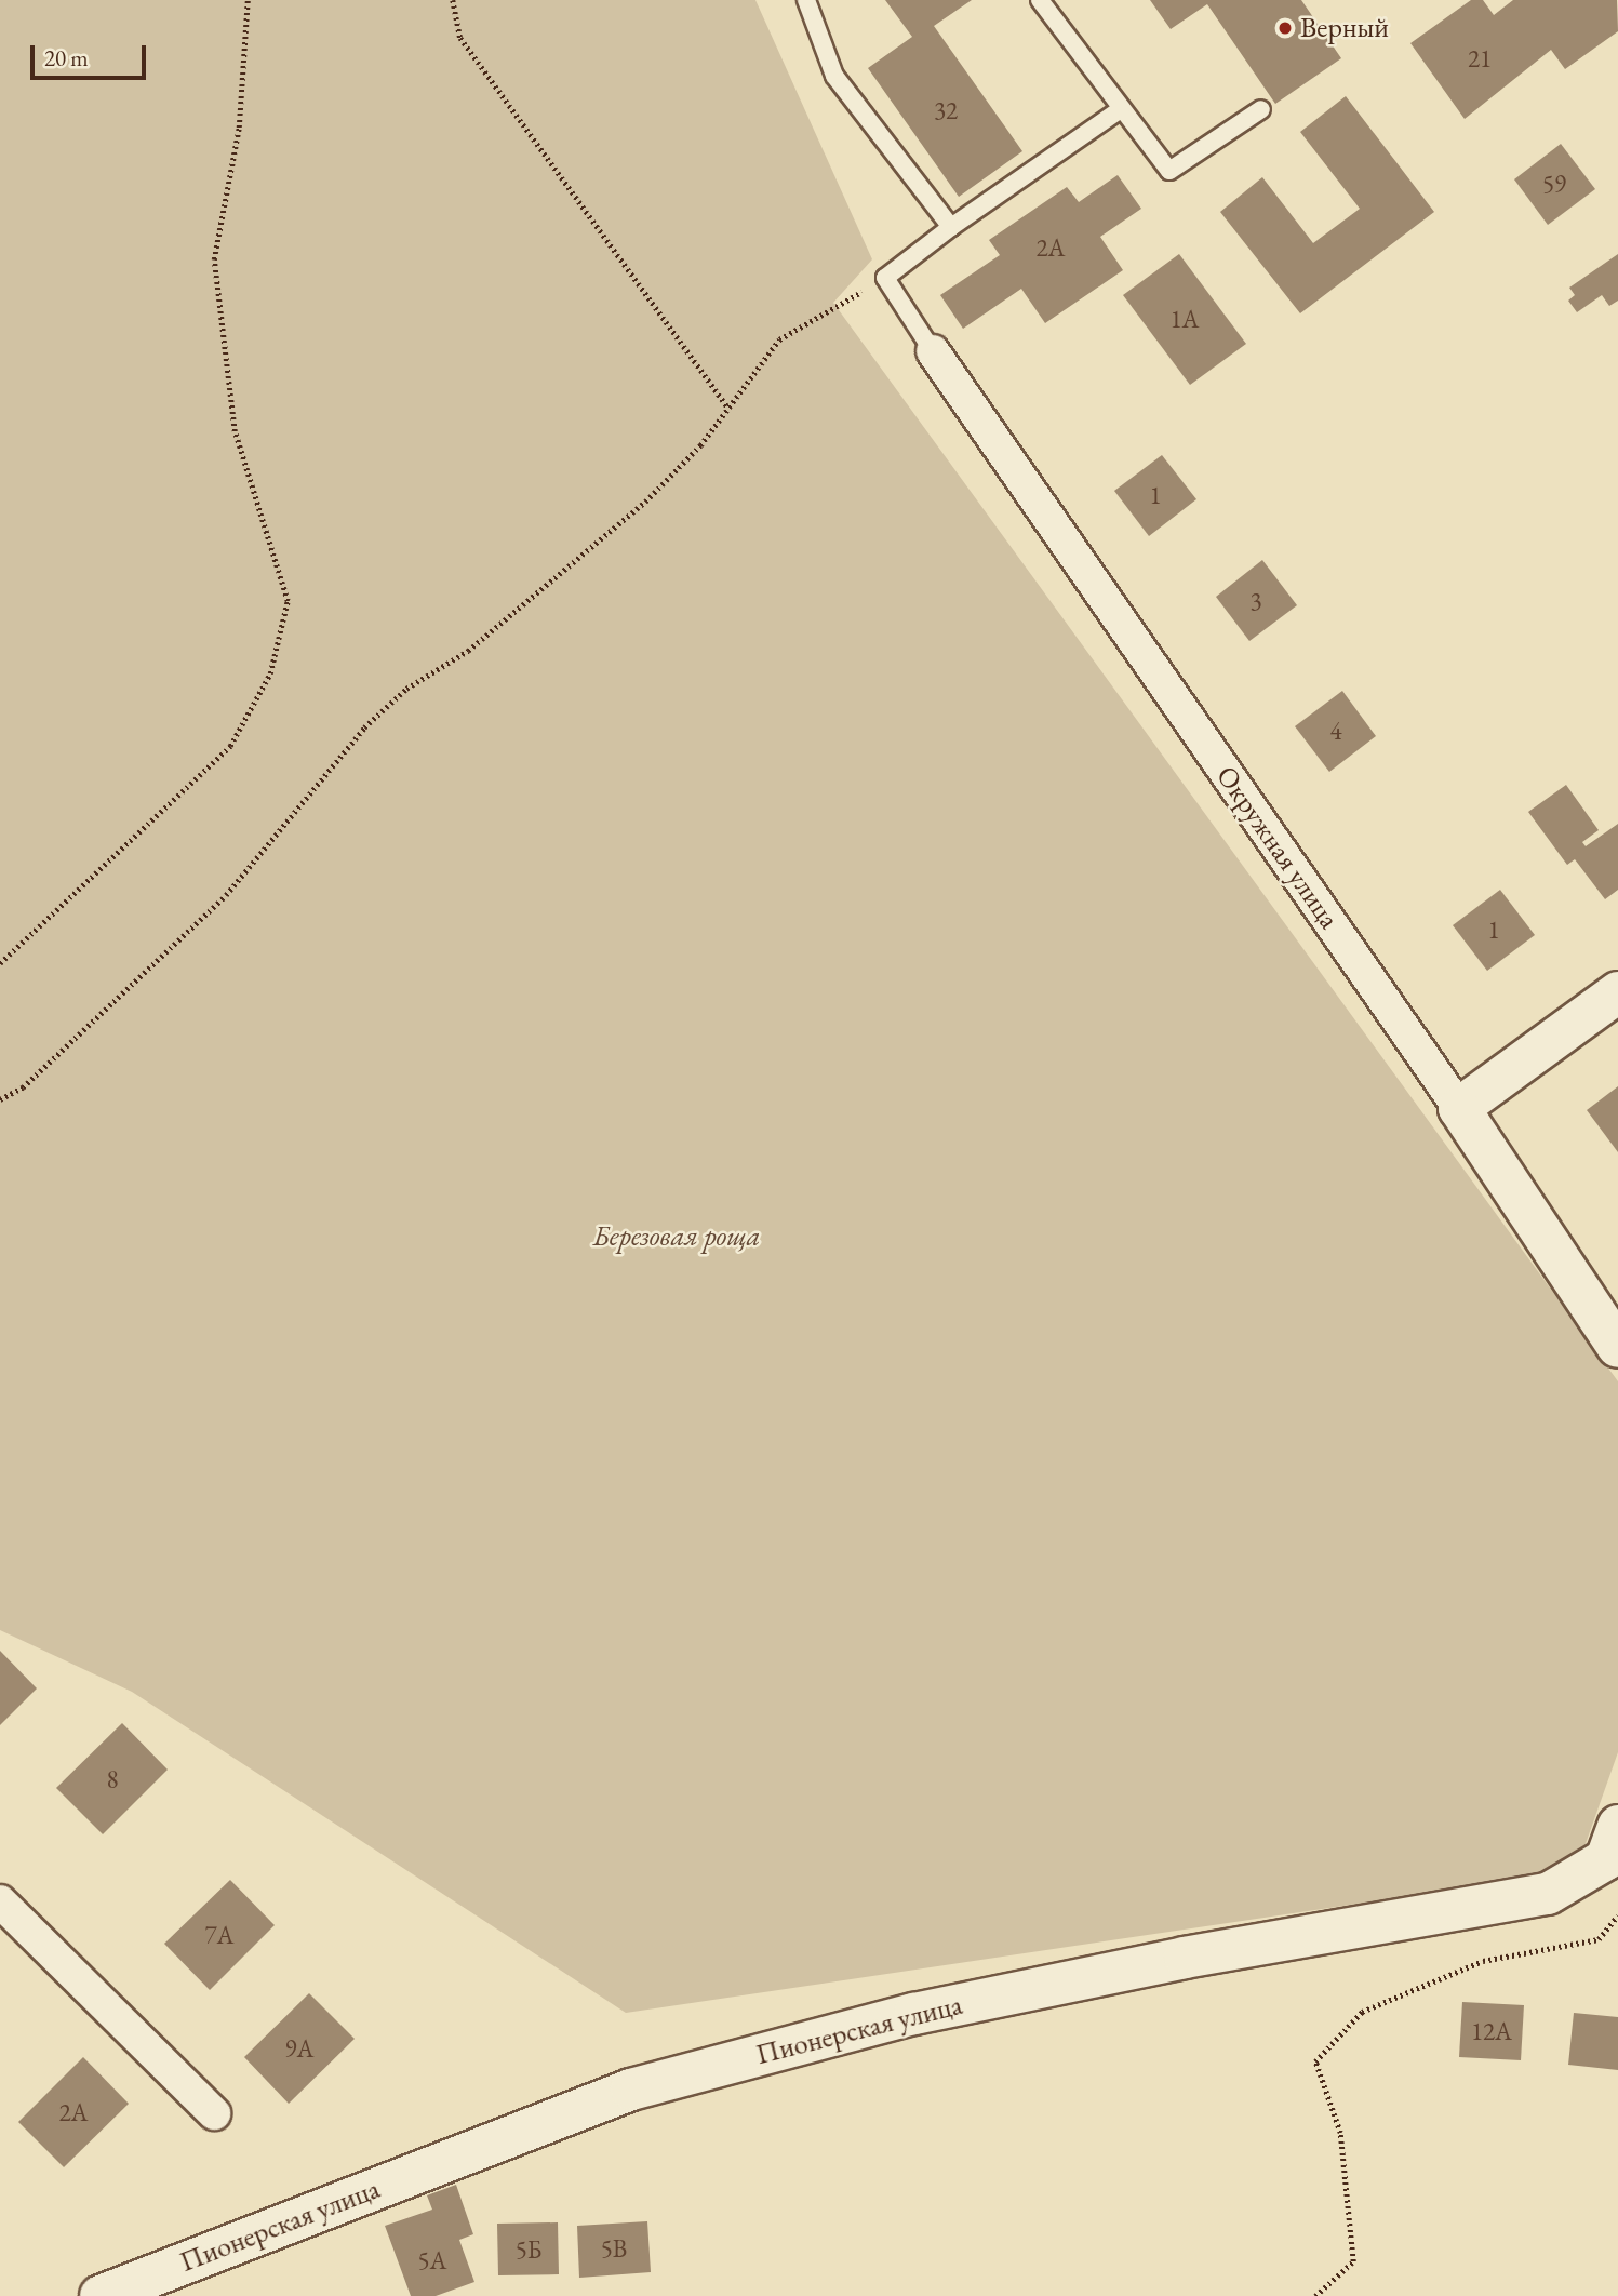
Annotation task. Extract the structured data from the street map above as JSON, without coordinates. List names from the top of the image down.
{
  "streets": {
    "street": ["Окружная улица", "Пионерская улица"]
  },
  "parks": ["Березовая роща"],
  "places": ["Верный"],
  "house_numbers": [
    "21",
    "32",
    "59",
    "2А",
    "1А",
    "1",
    "3",
    "4",
    "1",
    "8",
    "7А",
    "12А",
    "9А",
    "2А",
    "5В",
    "5Б",
    "5А"
  ],
  "scale_bar": "20 m"
}
